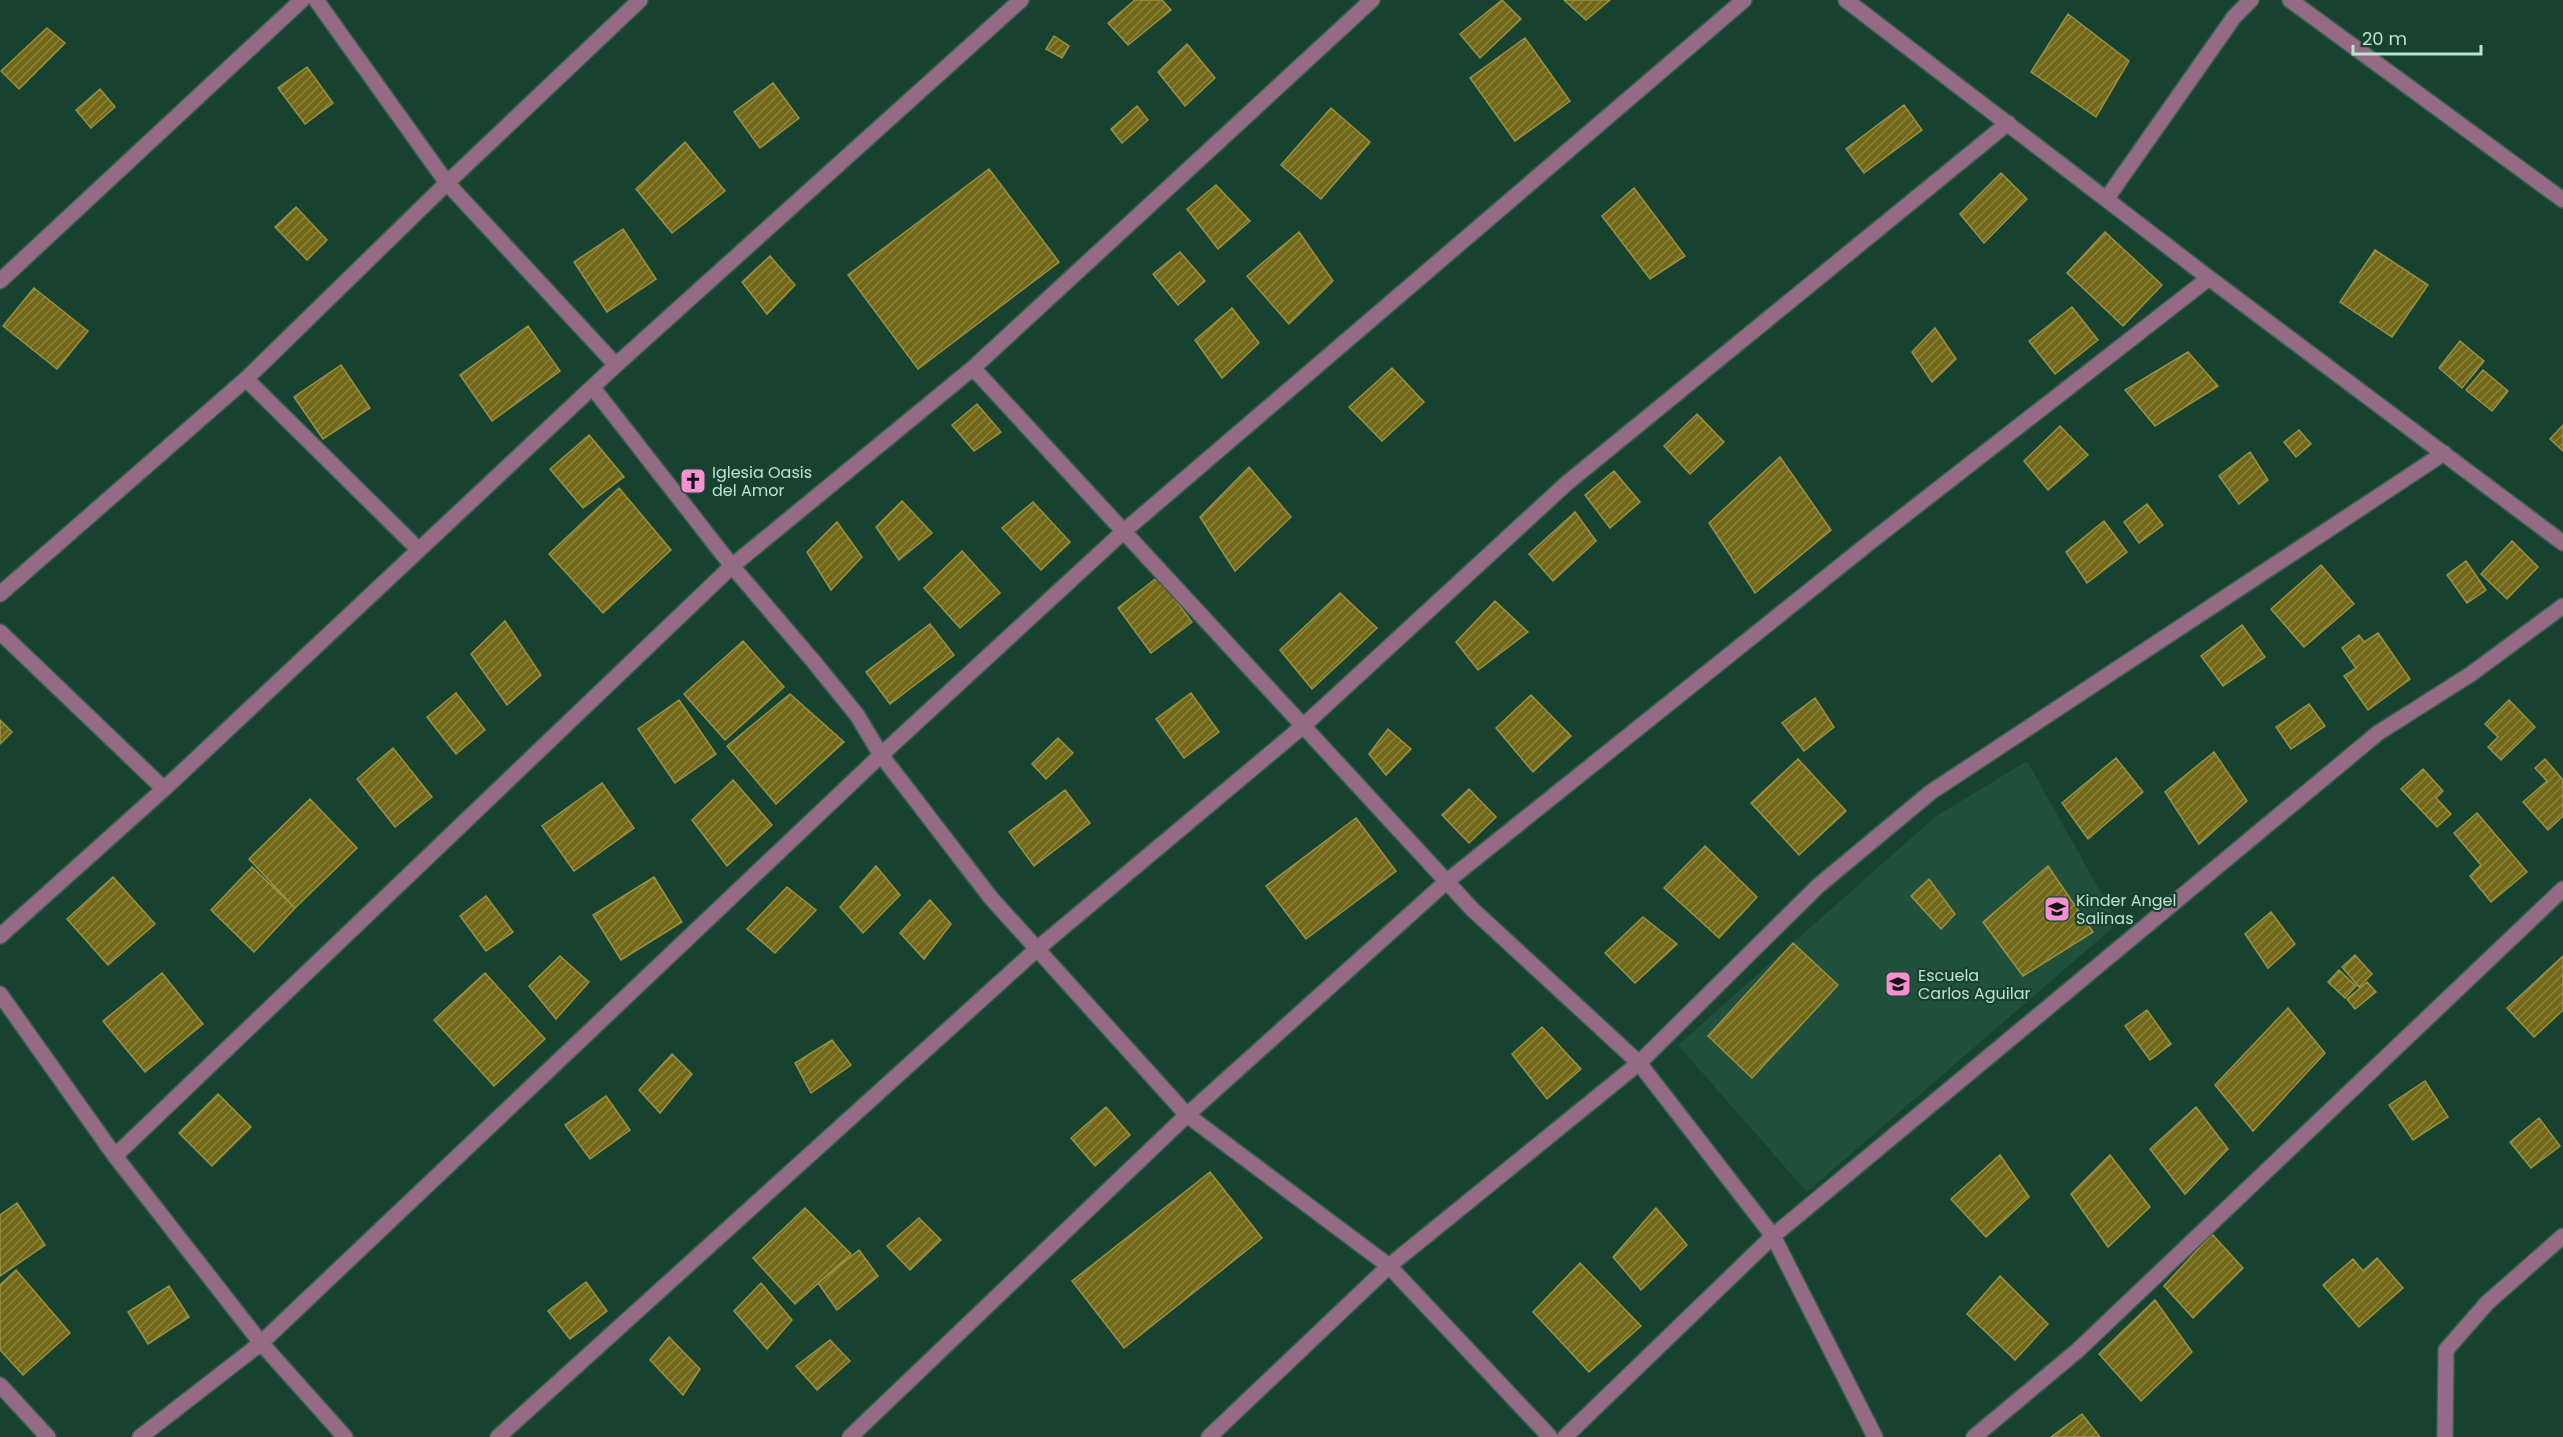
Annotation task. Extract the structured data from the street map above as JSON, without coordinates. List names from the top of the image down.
{
  "places": {
    "church": ["Iglesia Oasis del Amor"],
    "school or university": ["Kinder Angel Salinas", "Escuela Carlos Aguilar"]
  },
  "scale_bar": "20 m"
}
